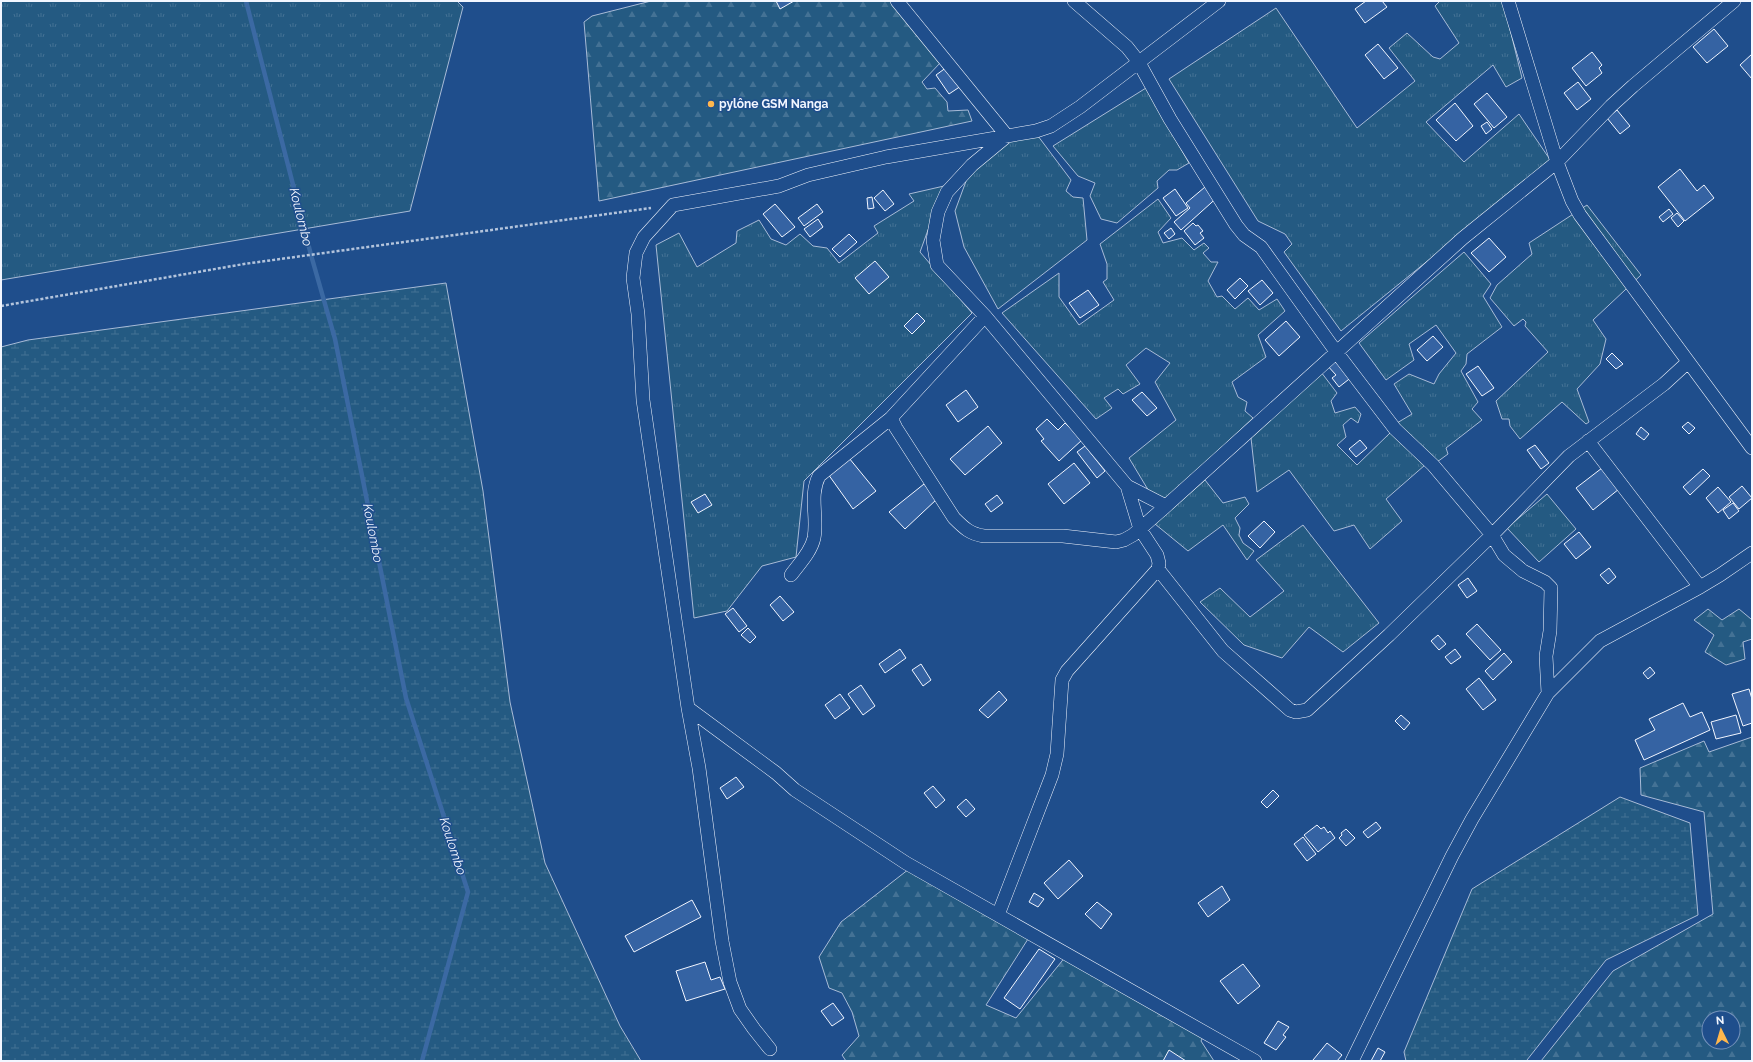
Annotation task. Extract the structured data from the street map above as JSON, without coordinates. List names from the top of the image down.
{
  "water": ["Koulombo"],
  "places": ["pylône GSM Nanga"],
  "north": "top"
}
